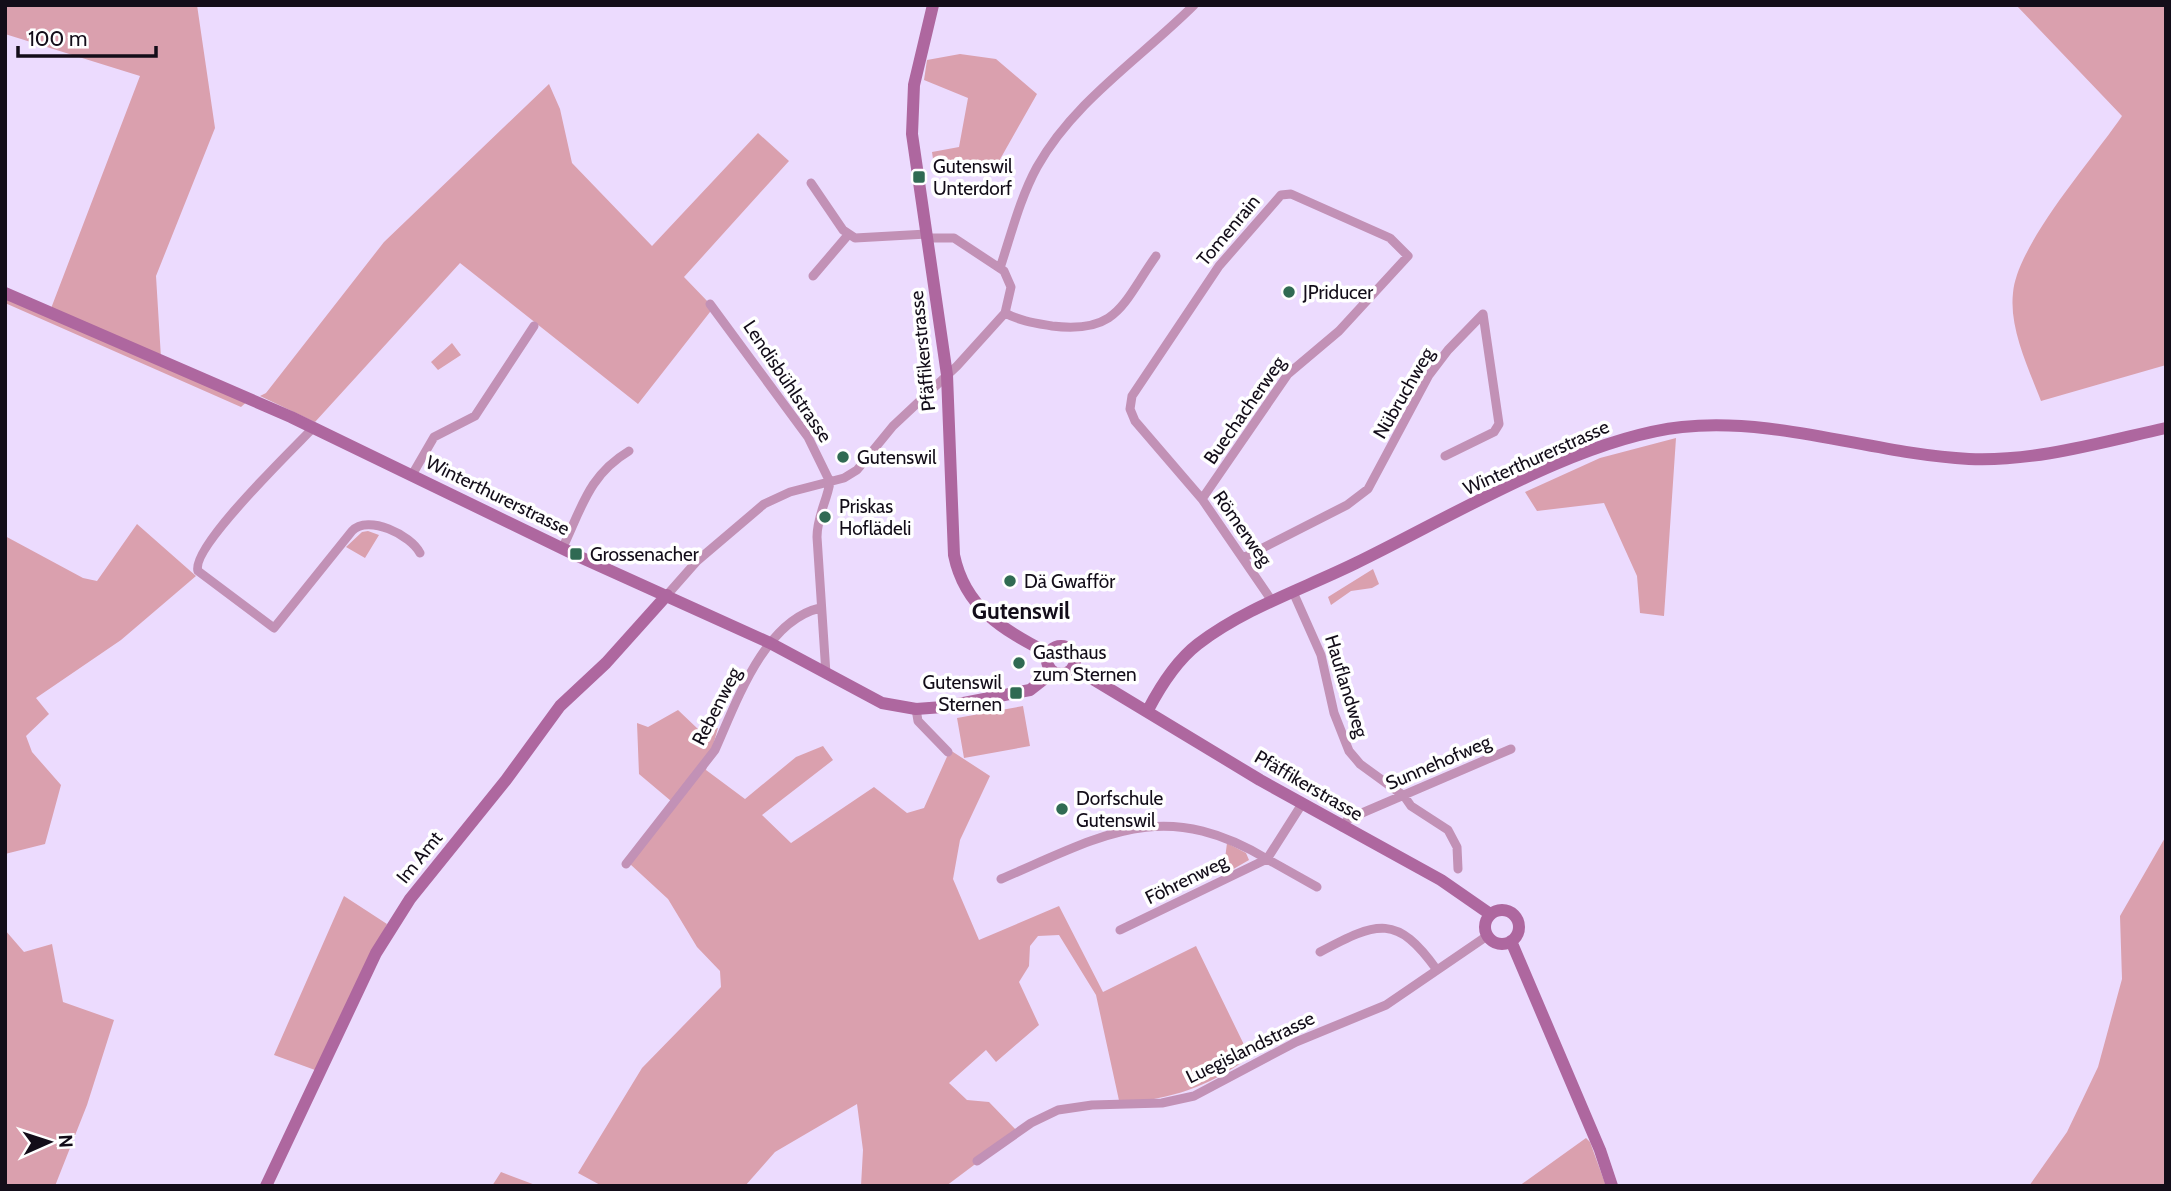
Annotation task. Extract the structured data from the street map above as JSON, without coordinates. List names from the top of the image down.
{
  "streets": {
    "main road": ["Pfäffikerstrasse", "Winterthurerstrasse", "Im Amt"],
    "street": [
      "Tomenrain",
      "Lendisbühlstrasse",
      "Nübruchweg",
      "Buechacherweg",
      "Römerweg",
      "Hauflandweg",
      "Rebenweg",
      "Sunnehofweg",
      "Föhrenweg",
      "Luegislandstrasse"
    ]
  },
  "crossings": [
    ["Tomenrain", "Buechacherweg"],
    ["Tomenrain", "Römerweg"],
    ["Pfäffikerstrasse", "Winterthurerstrasse"],
    ["Pfäffikerstrasse", "Sunnehofweg"],
    ["Pfäffikerstrasse", "Luegislandstrasse"],
    ["Nübruchweg", "Römerweg"],
    ["Buechacherweg", "Römerweg"],
    ["Winterthurerstrasse", "Römerweg"],
    ["Winterthurerstrasse", "Hauflandweg"],
    ["Winterthurerstrasse", "Rebenweg"],
    ["Winterthurerstrasse", "Im Amt"],
    ["Hauflandweg", "Sunnehofweg"]
  ],
  "districts": ["Gutenswil"],
  "places": {
    "transit": ["Gutenswil Unterdorf", "Grossenacher", "Gutenswil Sternen"],
    "other": [
      "JPriducer",
      "Gutenswil",
      "Priskas Hoflädeli",
      "Dä Gwafför",
      "Gasthaus zum Sternen",
      "Dorfschule Gutenswil"
    ]
  },
  "scale_bar": "100 m",
  "north": "right"
}
